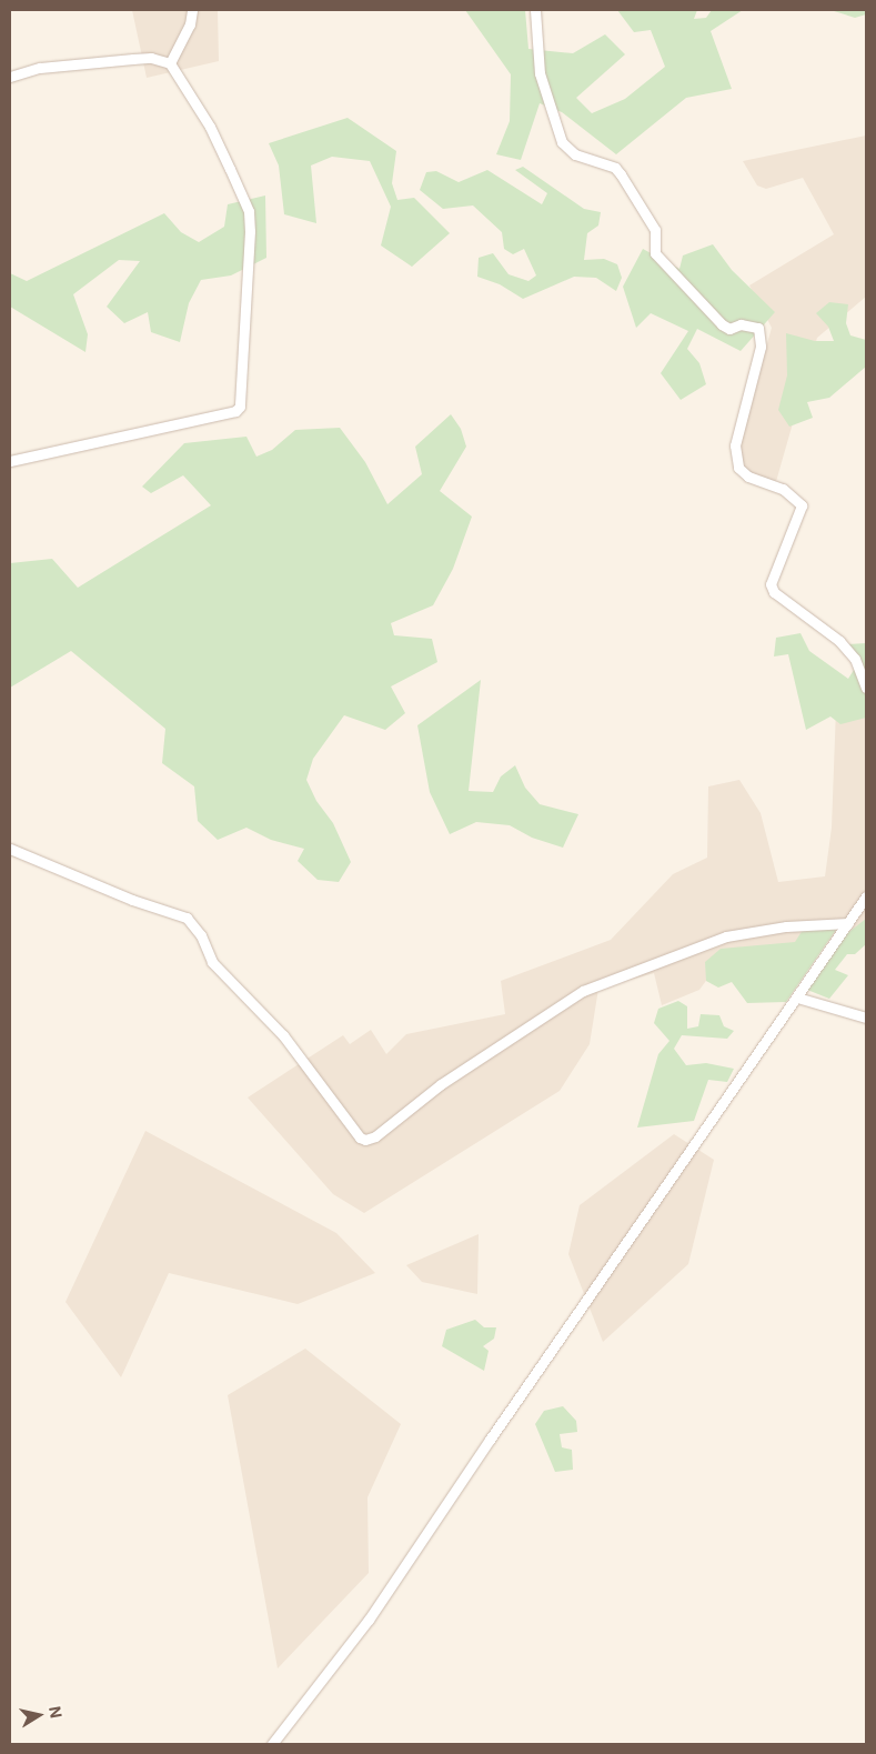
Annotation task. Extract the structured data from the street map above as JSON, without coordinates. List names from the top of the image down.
{
  "north": "right"
}
